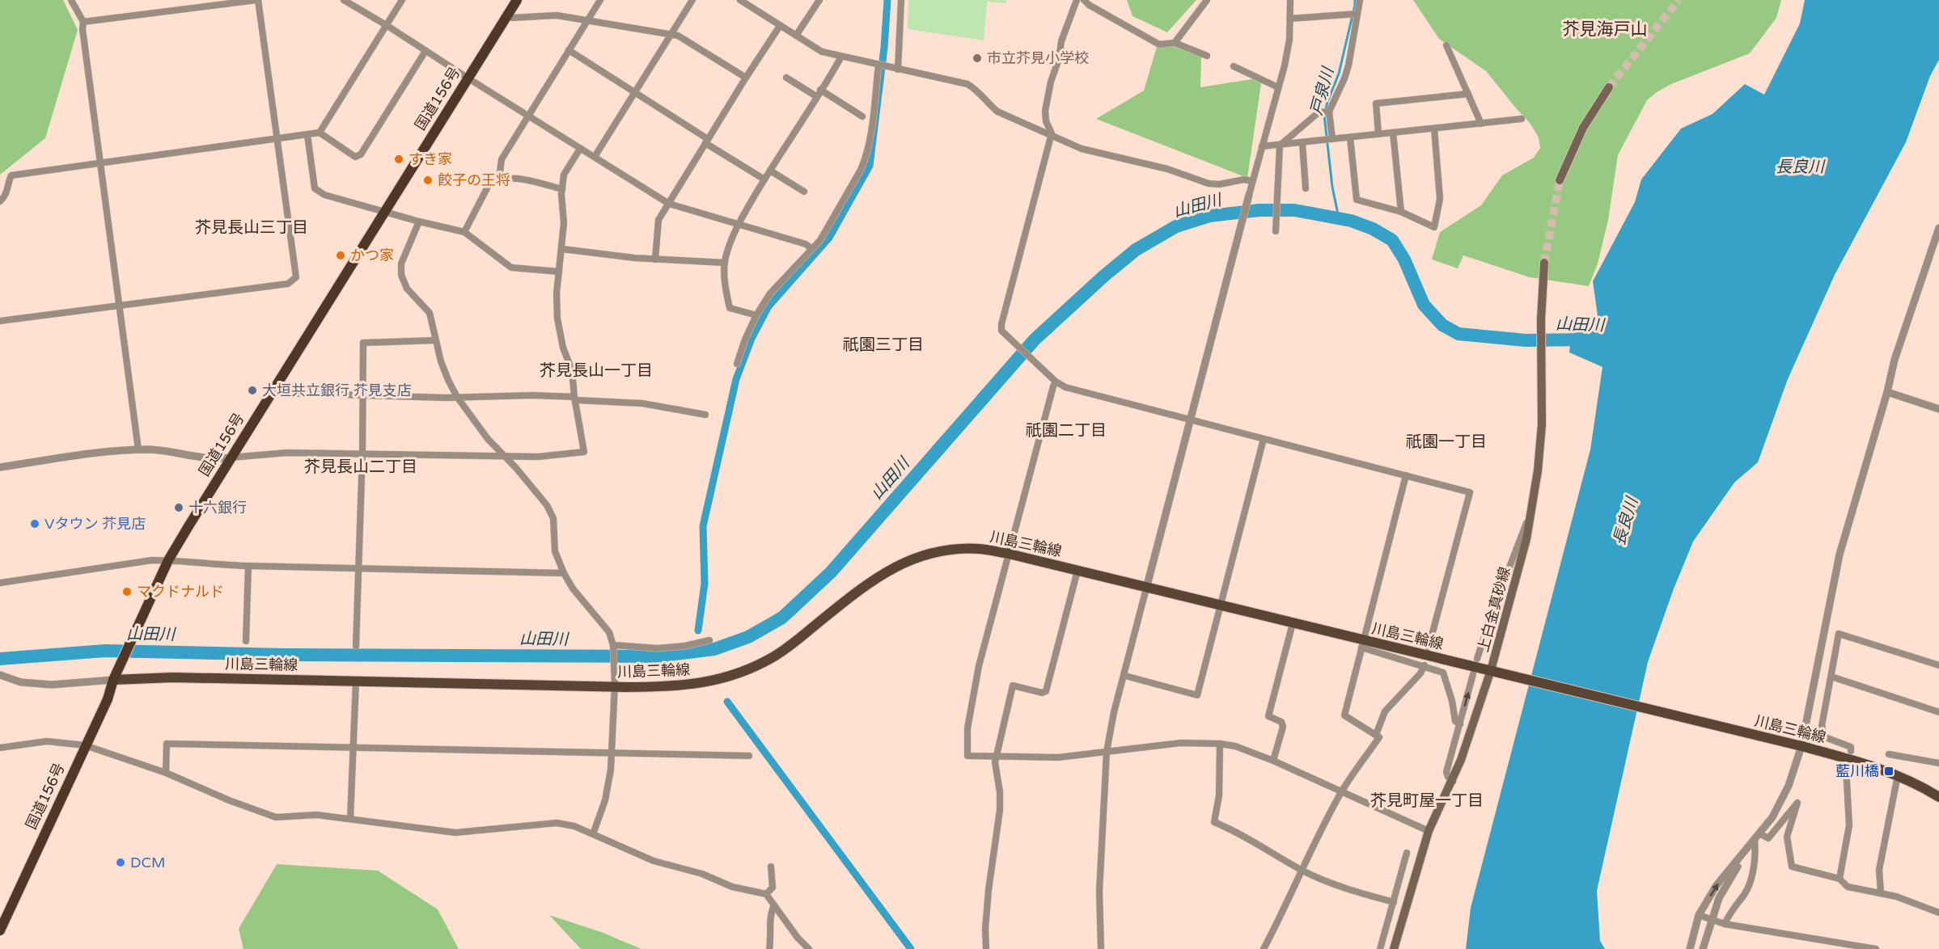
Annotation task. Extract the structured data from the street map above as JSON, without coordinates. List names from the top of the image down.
{
  "streets": {
    "highway": ["国道156号"],
    "main road": ["川島三輪線", "上白金真砂線"]
  },
  "crossings": [
    ["国道156号", "川島三輪線"],
    ["川島三輪線", "上白金真砂線"]
  ],
  "districts": [
    "芥見海戸山",
    "芥見長山三丁目",
    "祇園三丁目",
    "芥見長山一丁目",
    "祇園二丁目",
    "祇園一丁目",
    "芥見長山二丁目",
    "芥見町屋一丁目"
  ],
  "water": ["戸泉川", "長良川", "山田川"],
  "places": {
    "other": [
      "市立芥見小学校",
      "すき家",
      "餃子の王将",
      "かつ家",
      "大垣共立銀行 芥見支店",
      "十六銀行",
      "Vタウン 芥見店",
      "マクドナルド",
      "DCM"
    ],
    "transit": ["藍川橋"]
  }
}
